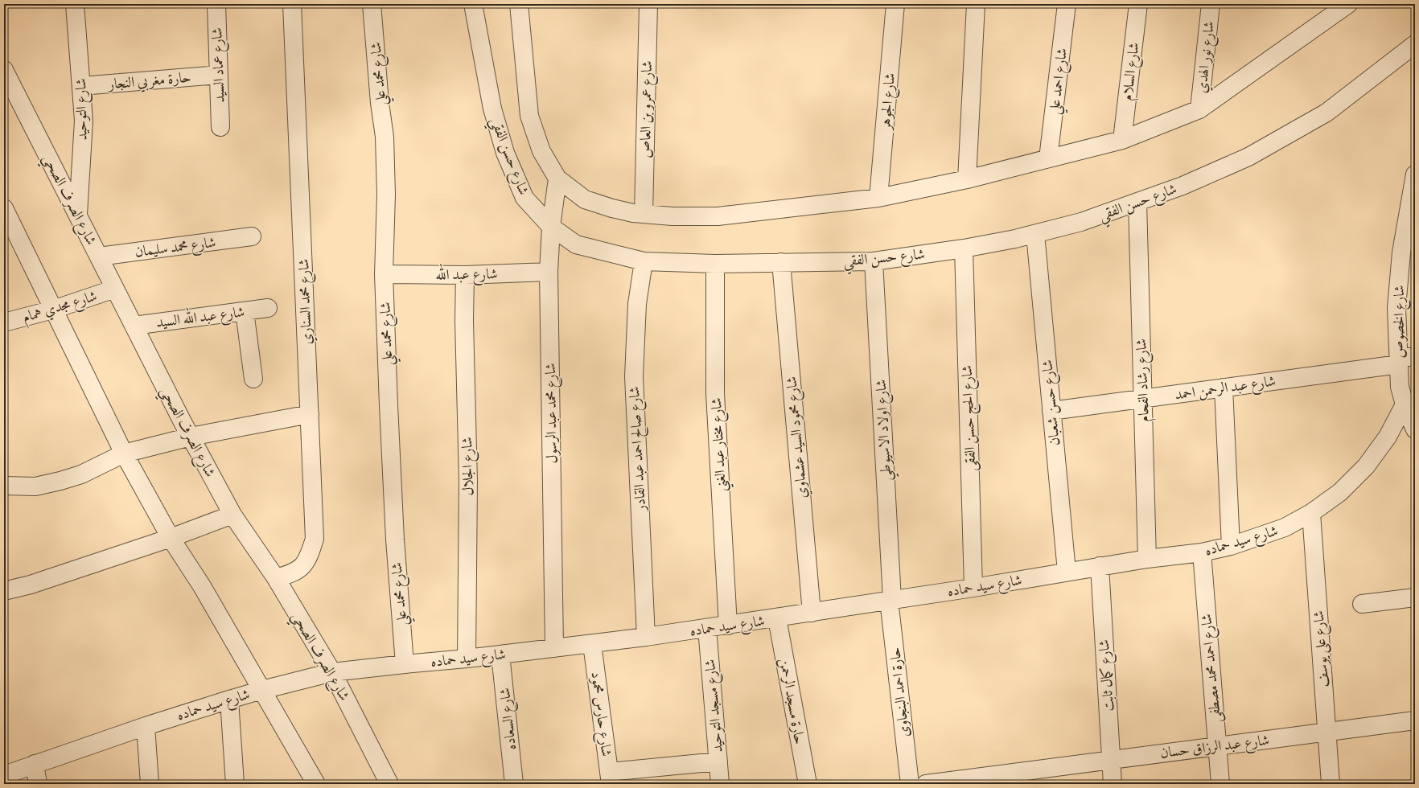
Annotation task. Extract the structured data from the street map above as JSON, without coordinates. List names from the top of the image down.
{
  "streets": {
    "street": [
      "شارع نور الهدي",
      "شارع عماد السيد",
      "شارع السلام",
      "شارع محمد علي",
      "حارة مغربي النجار",
      "شارع احمد علي",
      "شارع الجوهر",
      "شارع التوحيد",
      "شارع عمرو بن العاص",
      "شارع حسن الفقي",
      "شارع الصرف الصحي",
      "شارع محمد سليمان",
      "شارع عبد الله",
      "شارع محمد السناري",
      "شارع مجدي همام",
      "شارع عبد الله السيد",
      "شارع الخصوص",
      "شارع رشاد الفحام",
      "شارع عبد الرحمن احمد",
      "شارع حسن شعبان",
      "شارع محمد عبد الرسول",
      "شارع الحج حسن الفقى",
      "شارع اولاد الاسيوطي",
      "شارع محمود السيد عشماوي",
      "شارع مختار عبد الغني",
      "شارع صالح احمد عبد القادر",
      "شارع الجلال",
      "شارع سيد حماده",
      "شارع على يوسف",
      "شارع احمد محمد مصطفى",
      "شارع كمال ثابت",
      "حارة احمد البنجاوى",
      "حارة مسجد الرحمن",
      "شارع مسجد التوحيد",
      "شارع حارس محمود",
      "شارع السعاده",
      "شارع عبد الرزاق حسان"
    ]
  },
  "crossings": [
    ["شارع عماد السيد", "حارة مغربي النجار"],
    ["شارع محمد علي", "شارع عبد الله"],
    ["شارع محمد علي", "شارع سيد حماده"],
    ["حارة مغربي النجار", "شارع التوحيد"],
    ["شارع التوحيد", "شارع الصرف الصحي"],
    ["شارع حسن الفقي", "شارع رشاد الفحام"],
    ["شارع حسن الفقي", "شارع حسن شعبان"],
    ["شارع حسن الفقي", "شارع محمد عبد الرسول"],
    ["شارع حسن الفقي", "شارع الحج حسن الفقى"],
    ["شارع حسن الفقي", "شارع اولاد الاسيوطي"],
    ["شارع حسن الفقي", "شارع محمود السيد عشماوي"],
    ["شارع حسن الفقي", "شارع مختار عبد الغني"],
    ["شارع حسن الفقي", "شارع صالح احمد عبد القادر"],
    ["شارع الصرف الصحي", "شارع محمد سليمان"],
    ["شارع الصرف الصحي", "شارع محمد السناري"],
    ["شارع الصرف الصحي", "شارع مجدي همام"],
    ["شارع الصرف الصحي", "شارع عبد الله السيد"],
    ["شارع الصرف الصحي", "شارع سيد حماده"],
    ["شارع عبد الله", "شارع محمد عبد الرسول"],
    ["شارع عبد الله", "شارع الجلال"],
    ["شارع الخصوص", "شارع عبد الرحمن احمد"],
    ["شارع الخصوص", "شارع سيد حماده"],
    ["شارع رشاد الفحام", "شارع عبد الرحمن احمد"],
    ["شارع رشاد الفحام", "شارع سيد حماده"],
    ["شارع عبد الرحمن احمد", "شارع حسن شعبان"],
    ["شارع حسن شعبان", "شارع سيد حماده"],
    ["شارع محمد عبد الرسول", "شارع سيد حماده"],
    ["شارع الحج حسن الفقى", "شارع سيد حماده"],
    ["شارع اولاد الاسيوطي", "شارع سيد حماده"],
    ["شارع اولاد الاسيوطي", "حارة احمد البنجاوى"],
    ["شارع محمود السيد عشماوي", "شارع سيد حماده"],
    ["شارع مختار عبد الغني", "شارع سيد حماده"],
    ["شارع صالح احمد عبد القادر", "شارع سيد حماده"],
    ["شارع الجلال", "شارع سيد حماده"],
    ["شارع سيد حماده", "شارع على يوسف"],
    ["شارع سيد حماده", "شارع احمد محمد مصطفى"],
    ["شارع سيد حماده", "شارع كمال ثابت"],
    ["شارع سيد حماده", "حارة احمد البنجاوى"],
    ["شارع سيد حماده", "حارة مسجد الرحمن"],
    ["شارع سيد حماده", "شارع مسجد التوحيد"],
    ["شارع سيد حماده", "شارع حارس محمود"],
    ["شارع سيد حماده", "شارع السعاده"],
    ["شارع على يوسف", "شارع عبد الرزاق حسان"],
    ["شارع احمد محمد مصطفى", "شارع عبد الرزاق حسان"],
    ["شارع كمال ثابت", "شارع عبد الرزاق حسان"]
  ]
}
